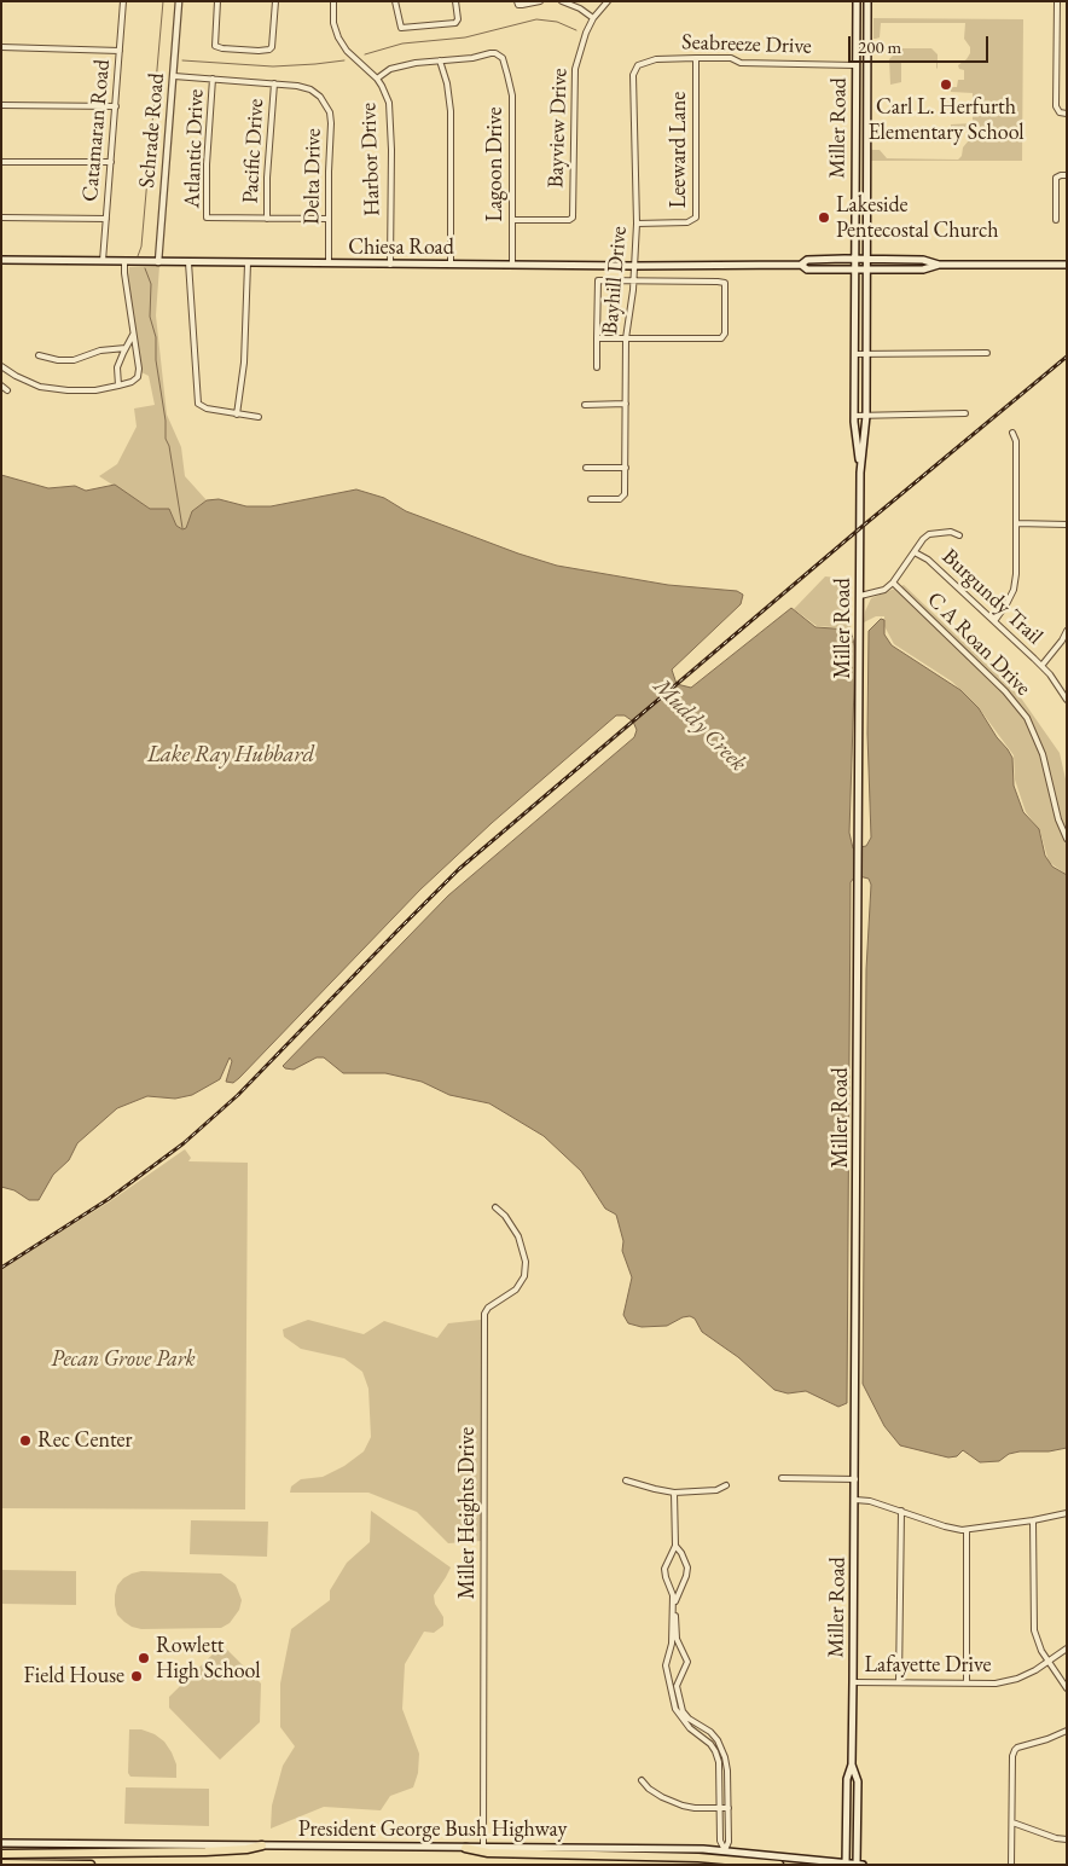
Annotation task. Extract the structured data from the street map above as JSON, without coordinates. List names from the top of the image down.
{
  "streets": {
    "main road": ["Miller Road", "Chiesa Road", "President George Bush Highway"],
    "street": [
      "Seabreeze Drive",
      "Bayview Drive",
      "Catamaran Road",
      "Schrade Road",
      "Atlantic Drive",
      "Leeward Lane",
      "Pacific Drive",
      "Harbor Drive",
      "Lagoon Drive",
      "Delta Drive",
      "Bayhill Drive",
      "Burgundy Trail",
      "C A Roan Drive",
      "Miller Heights Drive",
      "Lafayette Drive"
    ]
  },
  "crossings": [
    ["Seabreeze Drive", "Miller Road"],
    ["Seabreeze Drive", "Leeward Lane"],
    ["Seabreeze Drive", "Bayhill Drive"],
    ["Bayview Drive", "Lagoon Drive"],
    ["Miller Road", "Chiesa Road"],
    ["Miller Road", "Lafayette Drive"],
    ["Miller Road", "President George Bush Highway"],
    ["Catamaran Road", "Chiesa Road"],
    ["Schrade Road", "Delta Drive"],
    ["Schrade Road", "Chiesa Road"],
    ["Atlantic Drive", "Pacific Drive"],
    ["Atlantic Drive", "Delta Drive"],
    ["Leeward Lane", "Bayhill Drive"],
    ["Pacific Drive", "Delta Drive"],
    ["Harbor Drive", "Chiesa Road"],
    ["Lagoon Drive", "Chiesa Road"],
    ["Delta Drive", "Chiesa Road"],
    ["Chiesa Road", "Bayhill Drive"],
    ["Miller Heights Drive", "President George Bush Highway"]
  ],
  "water": ["Muddy Creek", "Lake Ray Hubbard"],
  "parks": ["Pecan Grove Park"],
  "places": [
    "Carl L. Herfurth Elementary School",
    "Lakeside Pentecostal Church",
    "Rec Center",
    "Rowlett High School",
    "Field House"
  ],
  "scale_bar": "200 m"
}
